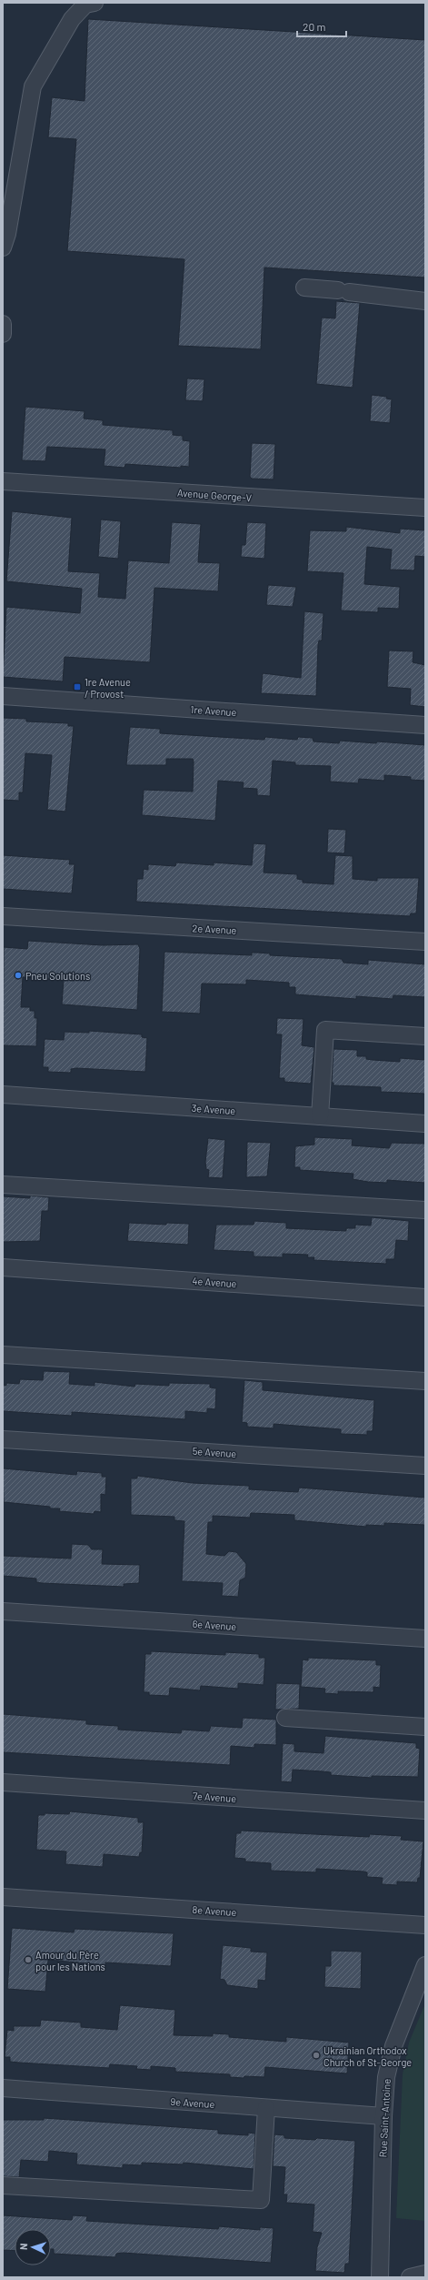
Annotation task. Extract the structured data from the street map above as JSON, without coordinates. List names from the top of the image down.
{
  "streets": {
    "street": [
      "Avenue George-V",
      "1re Avenue",
      "2e Avenue",
      "3e Avenue",
      "4e Avenue",
      "5e Avenue",
      "6e Avenue",
      "7e Avenue",
      "8e Avenue",
      "9e Avenue",
      "Rue Saint-Antoine"
    ]
  },
  "crossings": [
    ["9e Avenue", "Rue Saint-Antoine"]
  ],
  "places": {
    "transit": ["1re Avenue / Provost"],
    "other": ["Pneu Solutions", "Amour du Père pour les Nations", "Ukrainian Orthodox Church of St-George"]
  },
  "scale_bar": "20 m",
  "north": "left"
}
